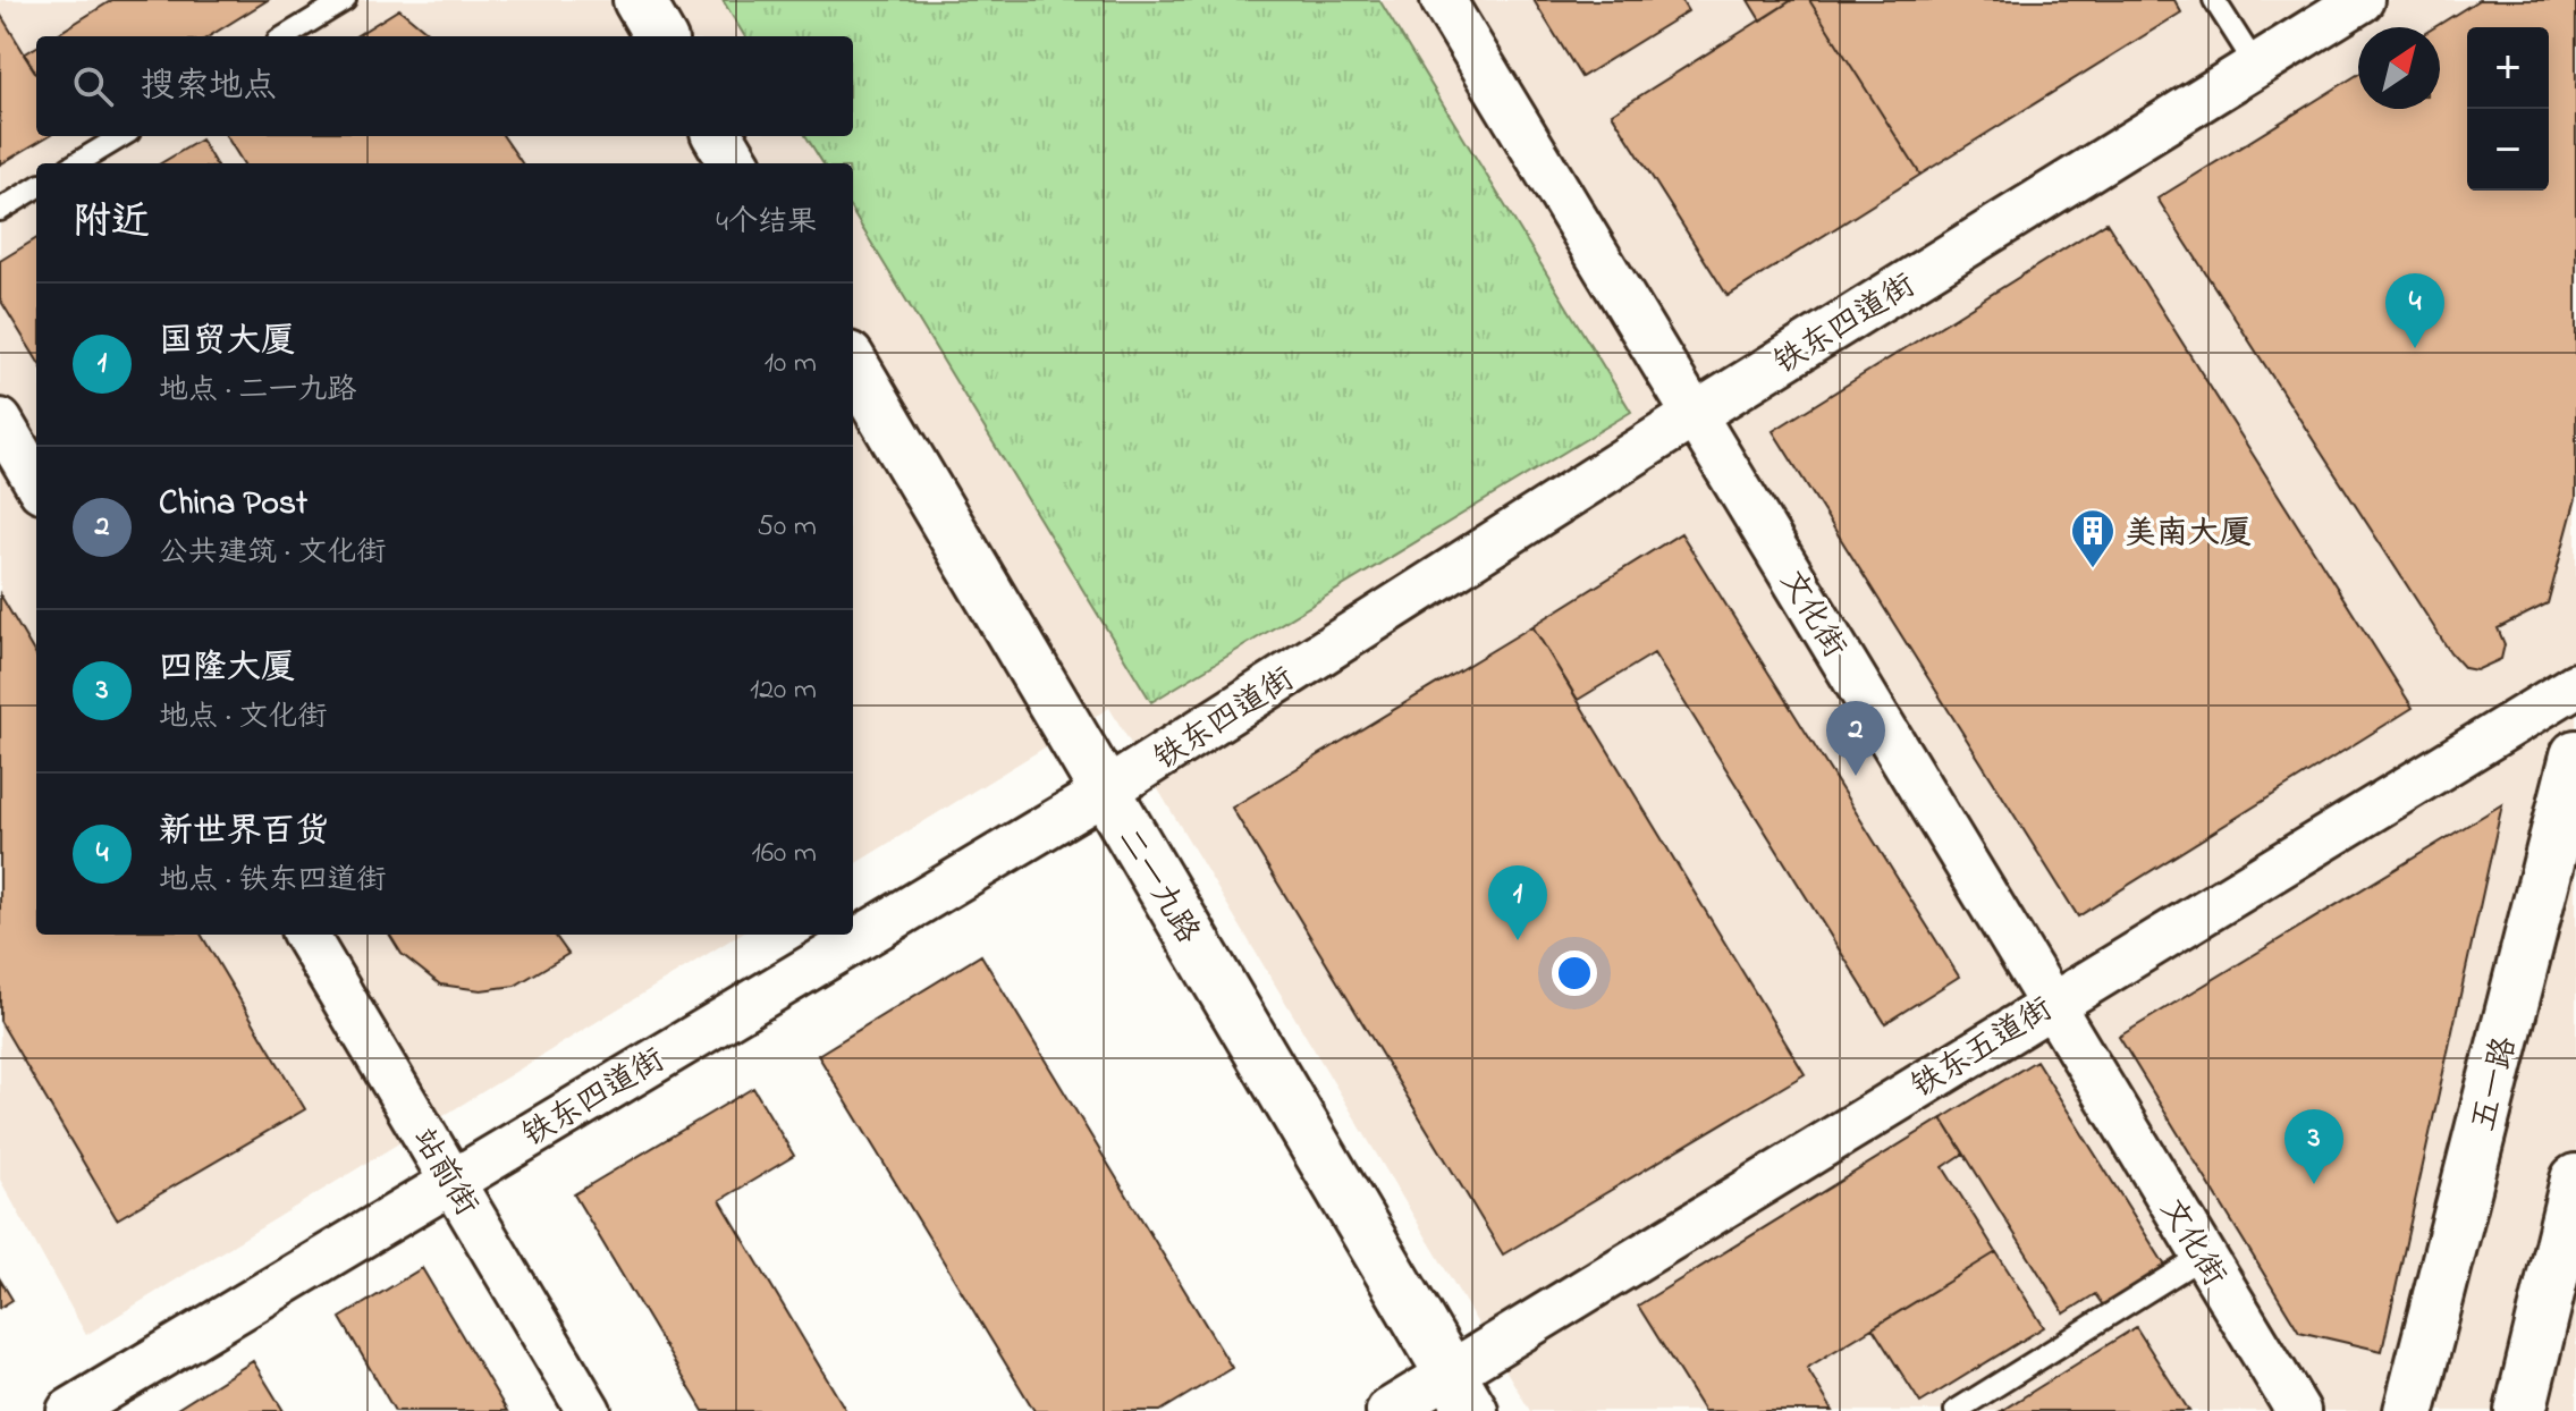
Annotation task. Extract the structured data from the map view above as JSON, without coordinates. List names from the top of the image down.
{
  "streets": {
    "main road": ["二一九路", "五一路"],
    "street": [
      "铁东四道街",
      "文化街",
      "铁东五道街",
      "站前街"
    ]
  },
  "crossings": [
    ["铁东四道街", "文化街"],
    ["铁东四道街", "二一九路"],
    ["铁东四道街", "站前街"],
    ["文化街", "铁东五道街"],
    ["二一九路", "铁东五道街"]
  ],
  "places": {
    "building": ["美南大厦"]
  },
  "north": "top right",
  "page": {
    "map_buttons": ["+", "−"],
    "search": "搜索地点",
    "heading": ["附近", "4个结果"],
    "pins": [
      "4",
      "2",
      "1",
      "3"
    ],
    "list": [
      {
        "mark": "1",
        "name": "国贸大厦",
        "note": "地点 · 二一九路",
        "value": "10 m"
      },
      {
        "mark": "2",
        "name": "China Post",
        "note": "公共建筑 · 文化街",
        "value": "50 m"
      },
      {
        "mark": "3",
        "name": "四隆大厦",
        "note": "地点 · 文化街",
        "value": "120 m"
      },
      {
        "mark": "4",
        "name": "新世界百货",
        "note": "地点 · 铁东四道街",
        "value": "160 m"
      }
    ]
  }
}
